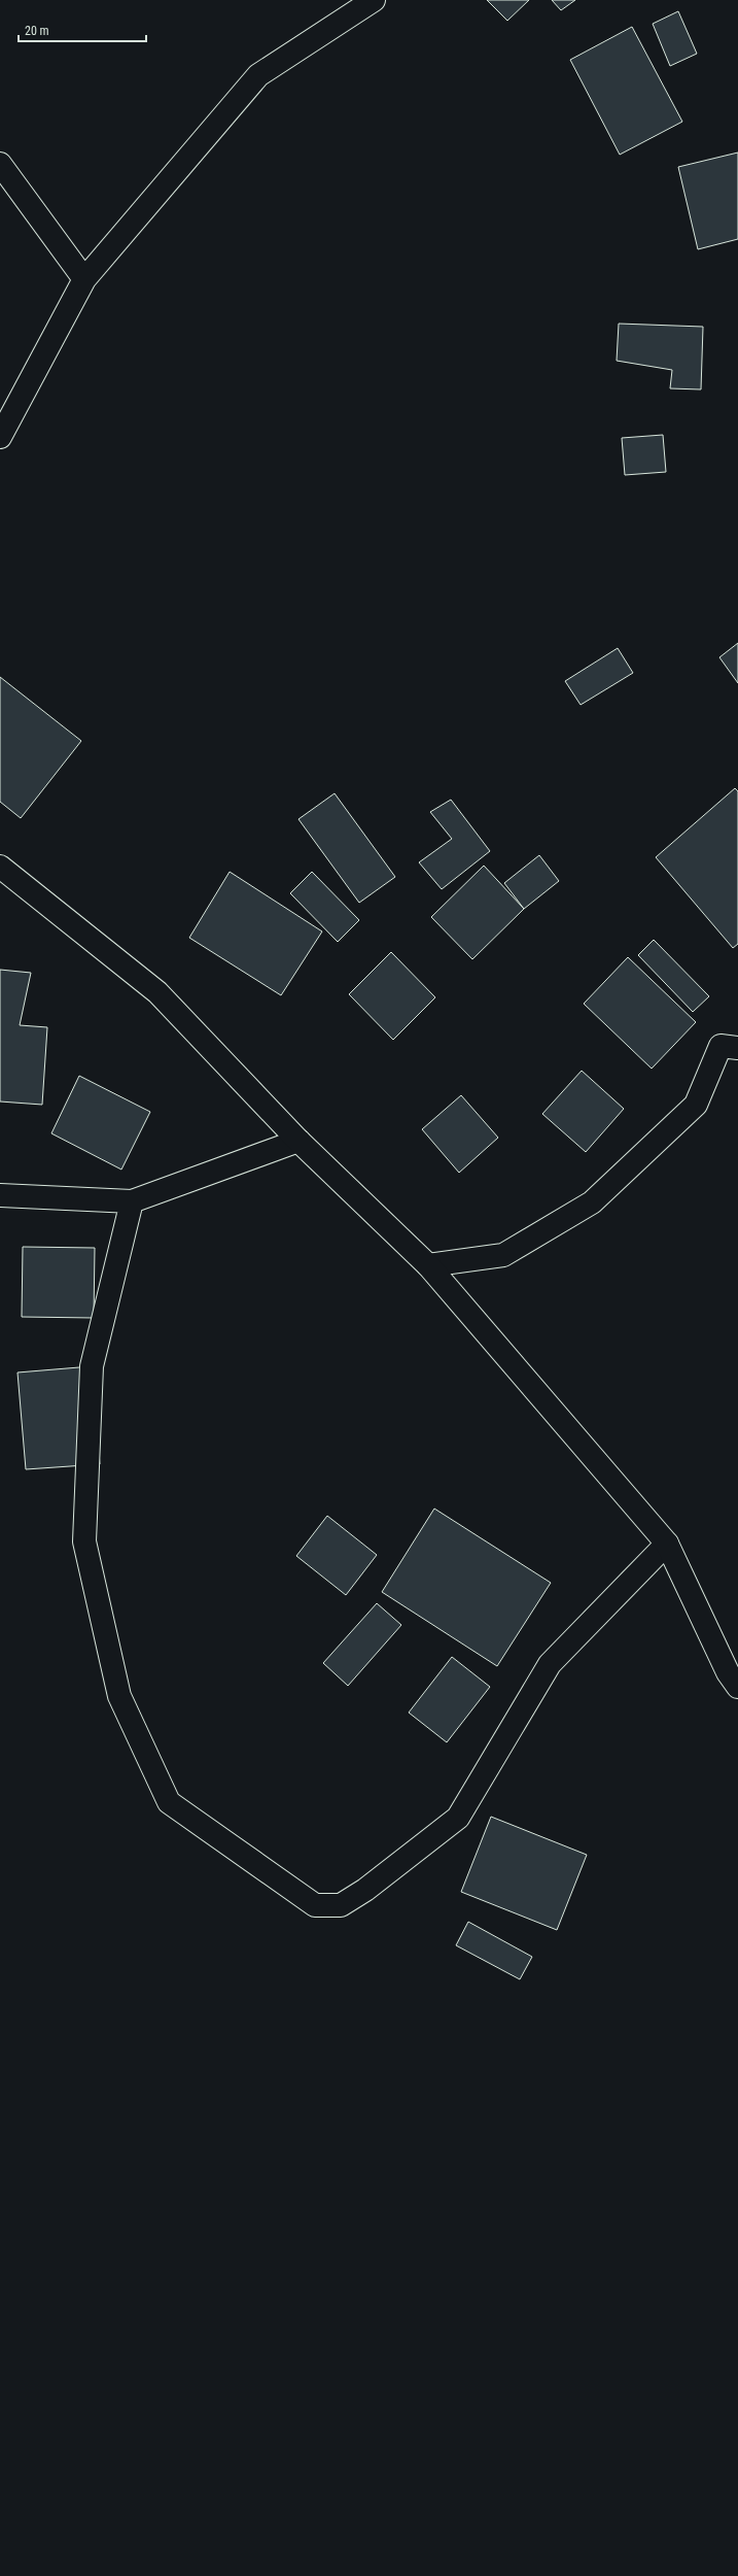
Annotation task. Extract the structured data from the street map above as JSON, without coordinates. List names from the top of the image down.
{
  "scale_bar": "20 m"
}
